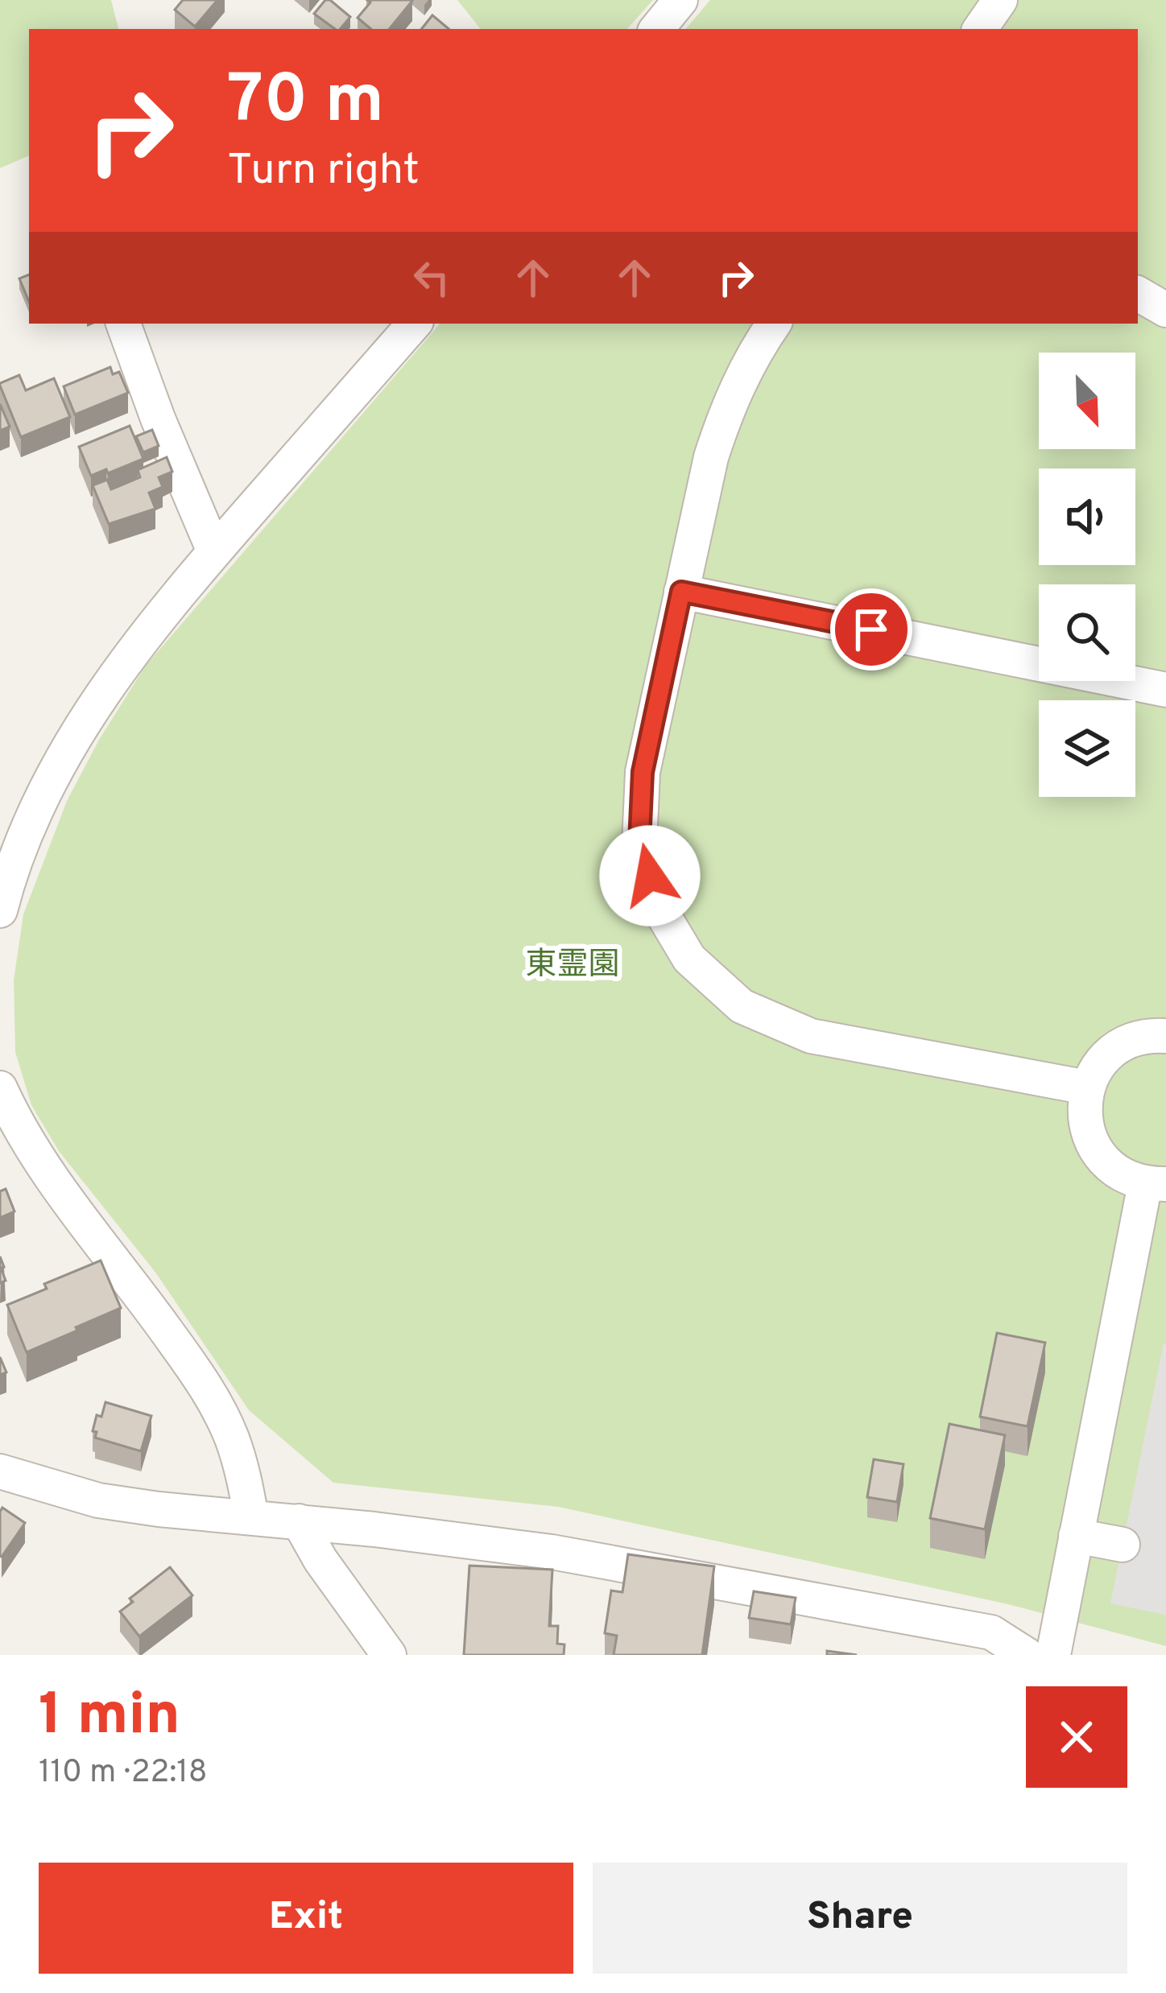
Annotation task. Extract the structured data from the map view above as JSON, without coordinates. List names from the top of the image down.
{
  "parks": ["東霊園"],
  "north": "bottom right",
  "page": {
    "turn": ["70 m", "Turn right"],
    "heading": ["1 min", "110 m · 22:18"],
    "buttons": ["Exit", "Share"]
  }
}
